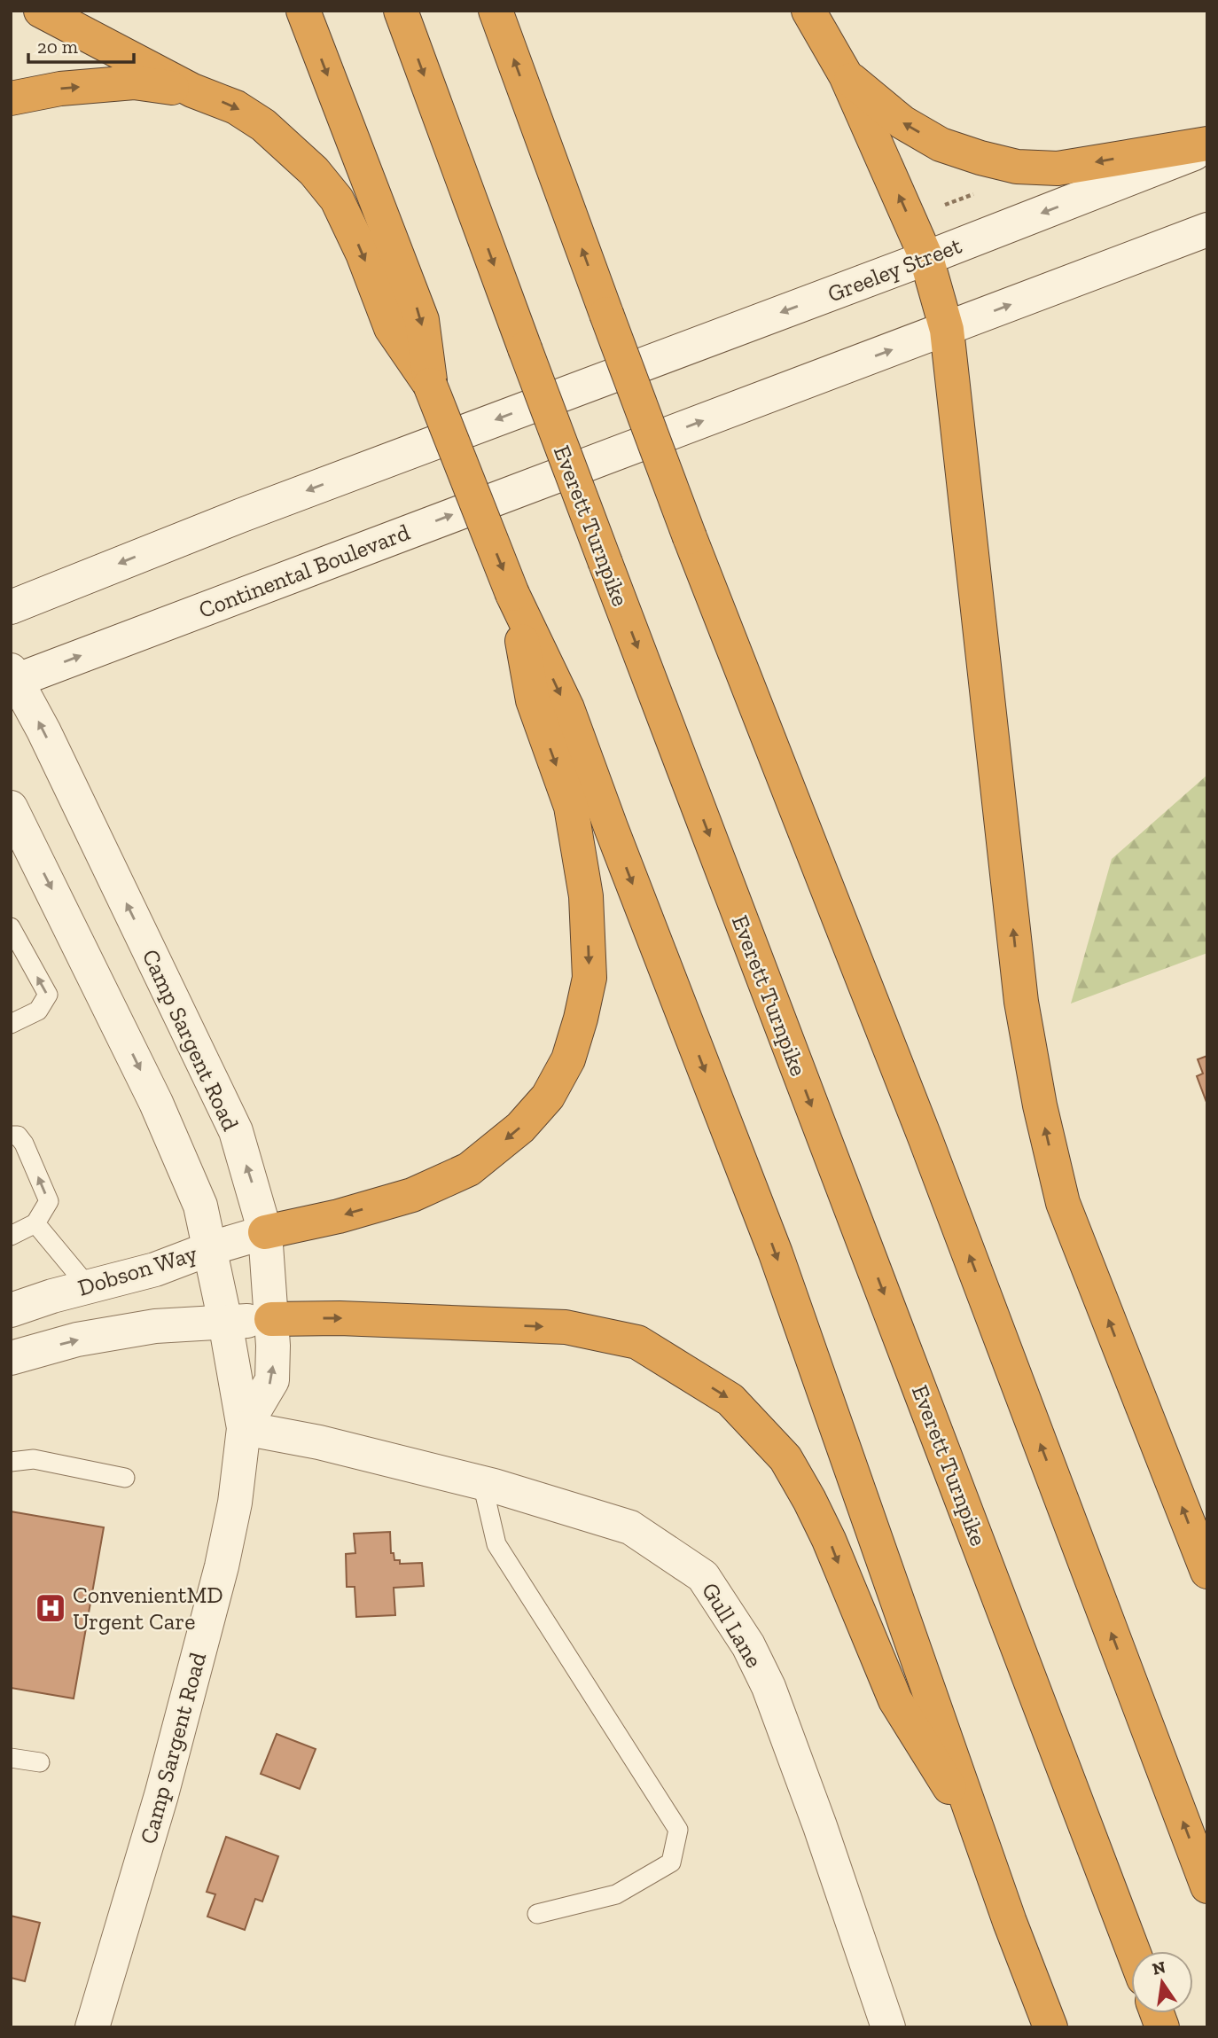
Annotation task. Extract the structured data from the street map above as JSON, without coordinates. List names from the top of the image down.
{
  "streets": {
    "highway": ["Everett Turnpike"],
    "street": [
      "Greeley Street",
      "Continental Boulevard",
      "Camp Sargent Road",
      "Dobson Way",
      "Gull Lane"
    ]
  },
  "crossings": [
    ["Continental Boulevard", "Camp Sargent Road"],
    ["Camp Sargent Road", "Dobson Way"],
    ["Camp Sargent Road", "Gull Lane"]
  ],
  "one_way": ["Greeley Street", "Continental Boulevard"],
  "places": {
    "hospital": ["ConvenientMD Urgent Care"]
  },
  "scale_bar": "20 m",
  "north": "top"
}
